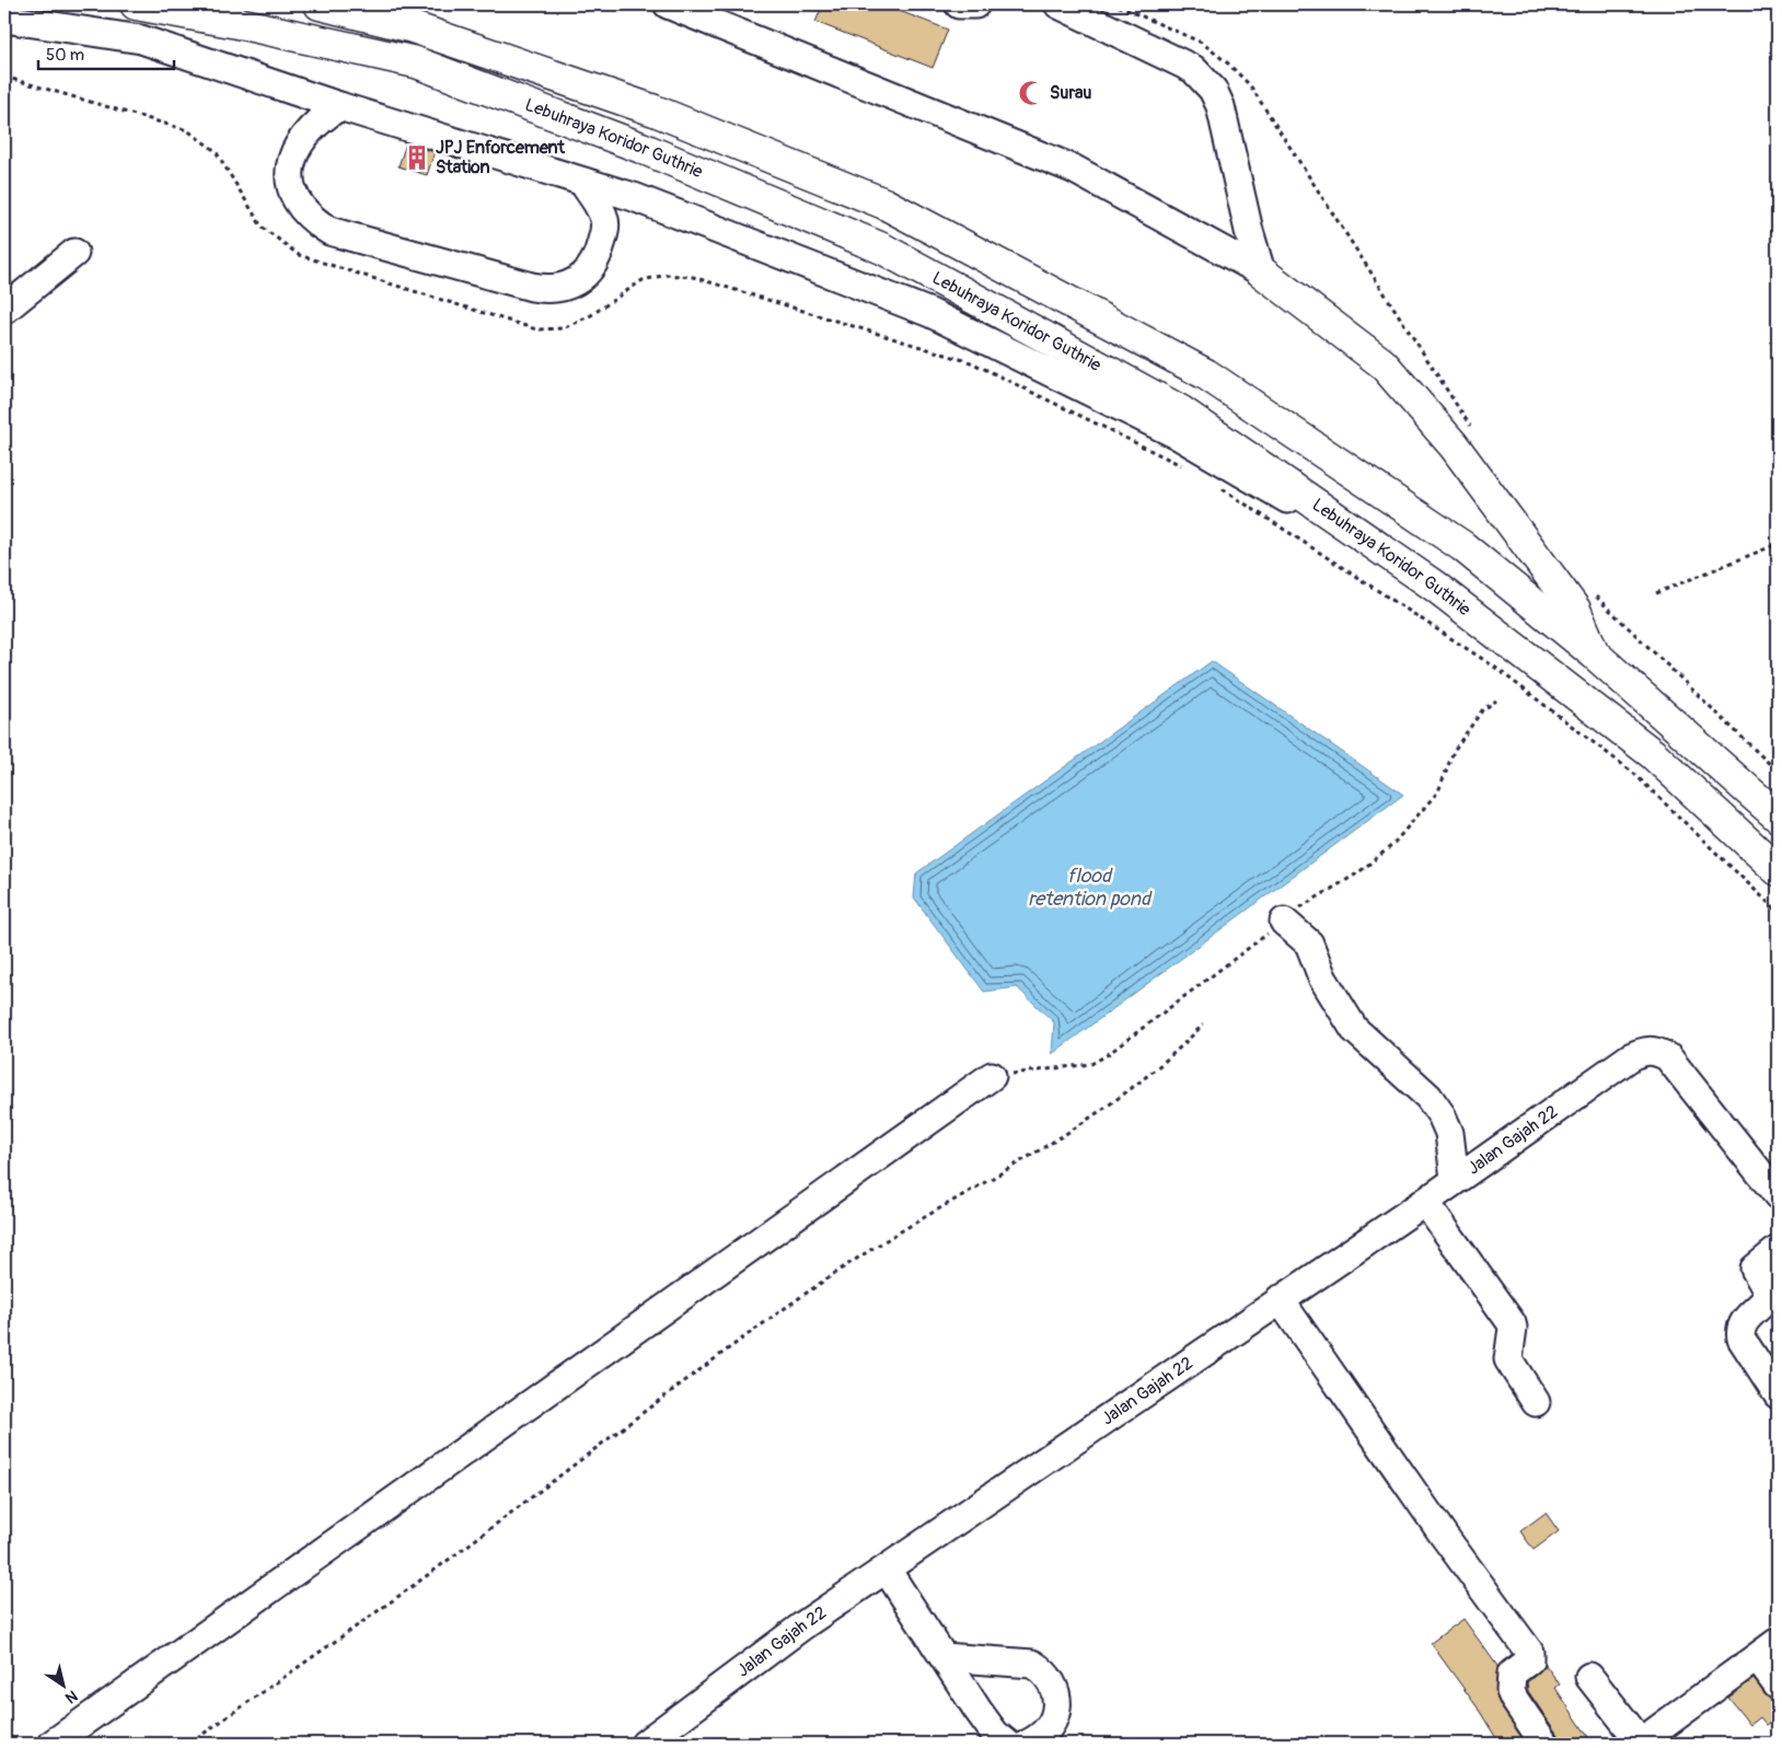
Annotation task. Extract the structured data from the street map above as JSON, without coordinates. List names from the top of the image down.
{
  "streets": {
    "highway": ["Lebuhraya Koridor Guthrie"],
    "street": ["Jalan Gajah 22"]
  },
  "water": ["flood retention pond"],
  "places": {
    "mosque": ["Surau"],
    "building": ["JPJ Enforcement Station"]
  },
  "scale_bar": "50 m",
  "north": "bottom right"
}
